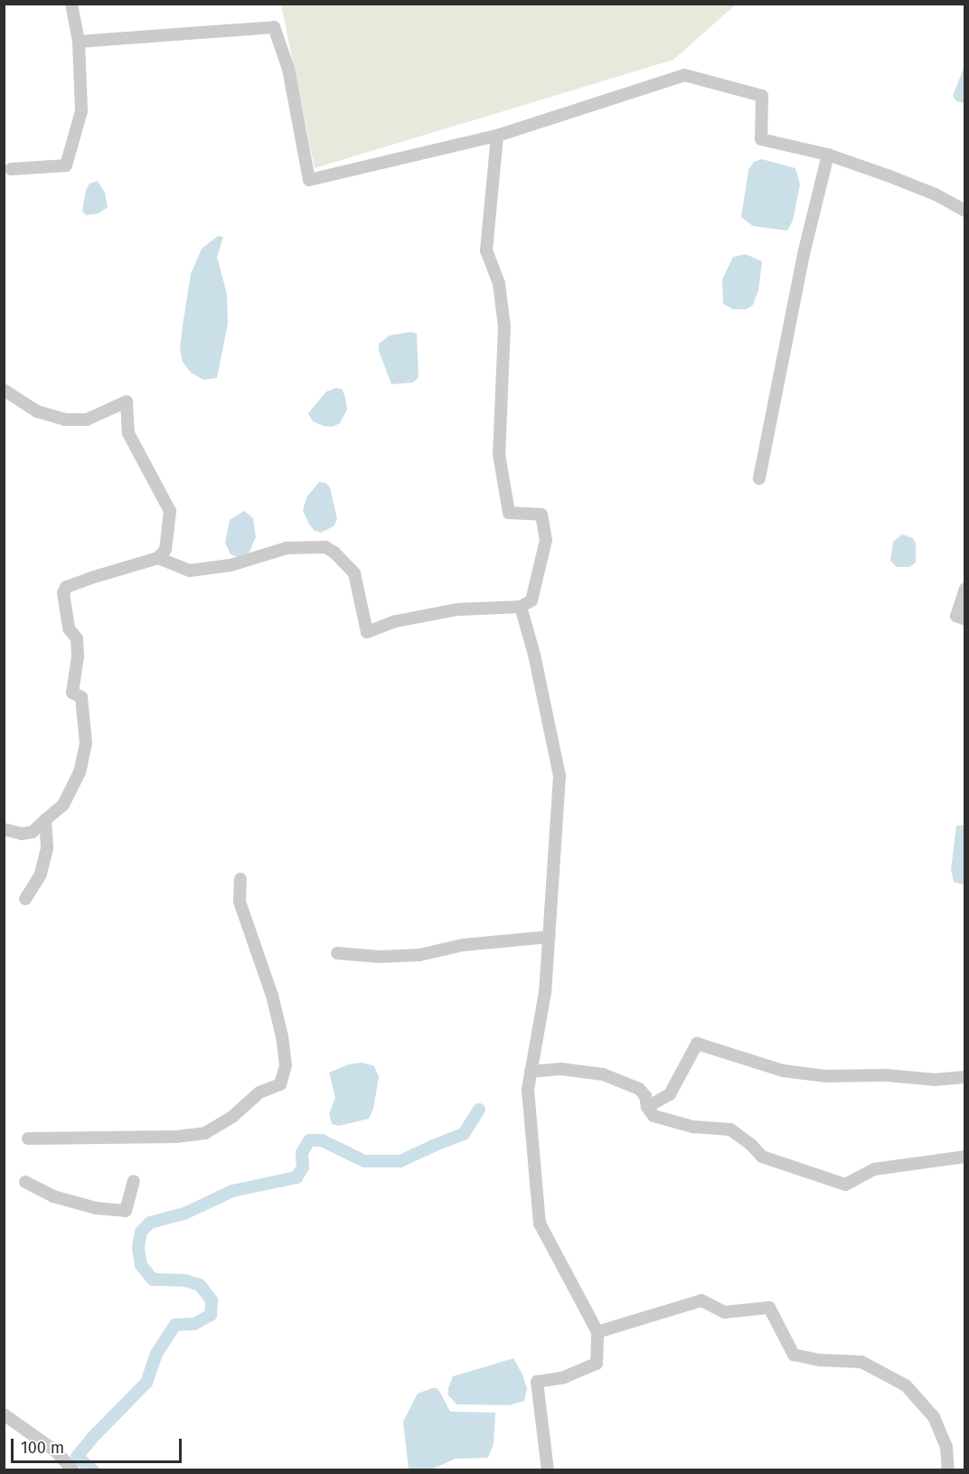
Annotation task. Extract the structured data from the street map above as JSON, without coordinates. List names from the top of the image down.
{
  "scale_bar": "100 m"
}
